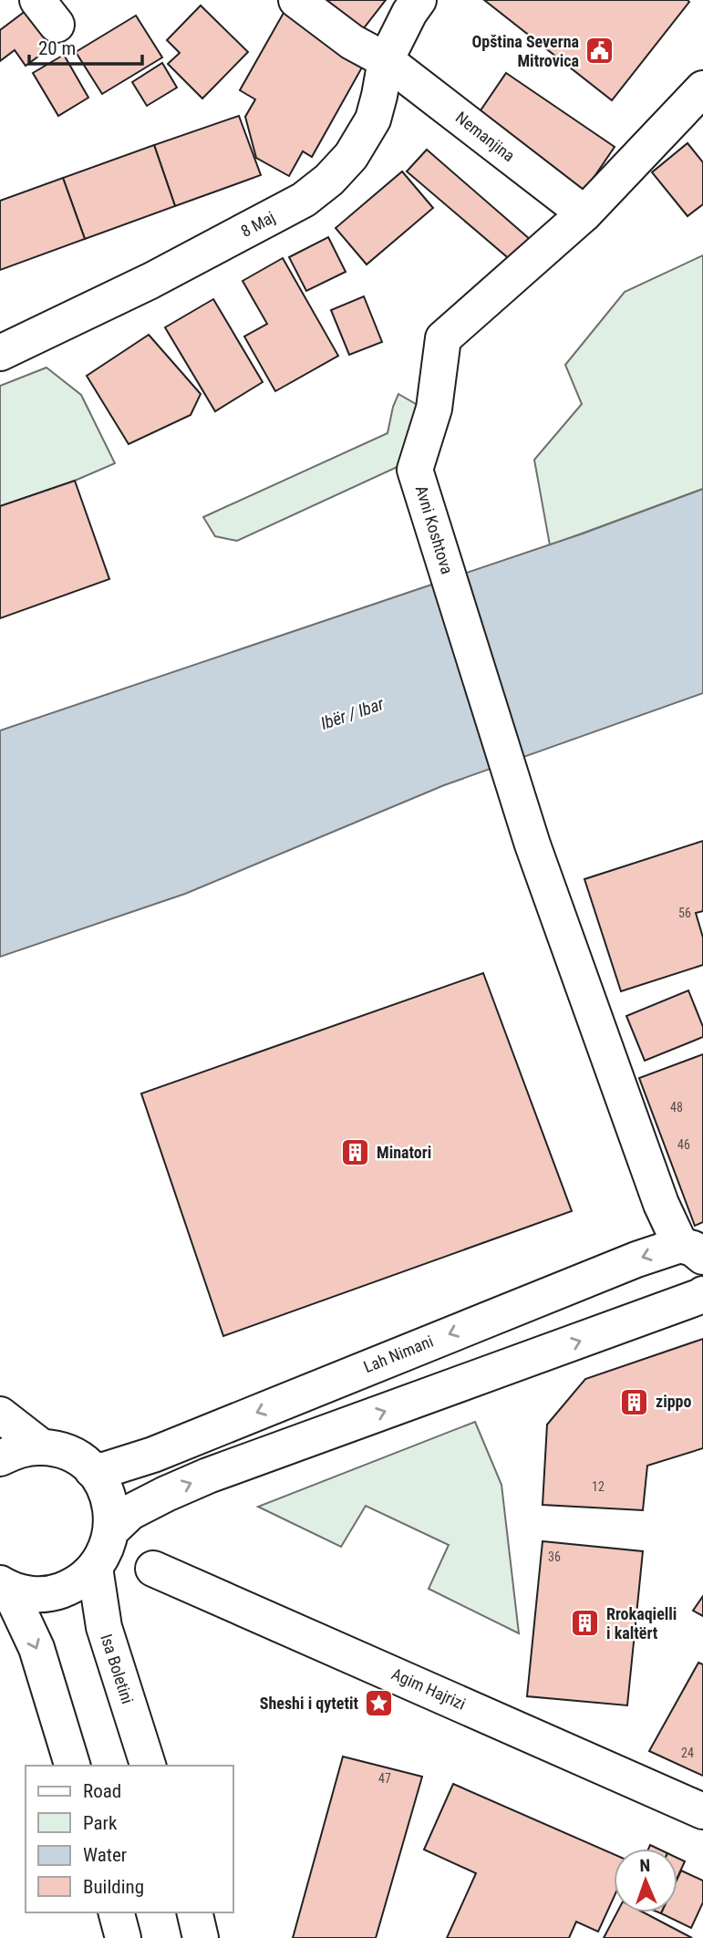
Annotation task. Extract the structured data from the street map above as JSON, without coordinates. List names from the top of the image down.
{
  "streets": {
    "street": [
      "Nemanjina",
      "8 Maj",
      "Avni Koshtova",
      "Lah Nimani",
      "Isa Boletini",
      "Agim Hajrizi"
    ]
  },
  "crossings": [
    ["Nemanjina", "8 Maj"],
    ["Nemanjina", "Avni Koshtova"],
    ["Avni Koshtova", "Lah Nimani"]
  ],
  "water": ["Ibër / Ibar"],
  "places": {
    "public building": ["Opština Severna Mitrovica"],
    "building": ["Minatori", "zippo", "Rrokaqielli i kaltërt"],
    "place": ["Sheshi i qytetit"]
  },
  "house_numbers": [
    "56",
    "48",
    "46",
    "12",
    "36",
    "24",
    "47"
  ],
  "legend": [
    "Road",
    "Park",
    "Water",
    "Building"
  ],
  "scale_bar": "20 m",
  "north": "top"
}
